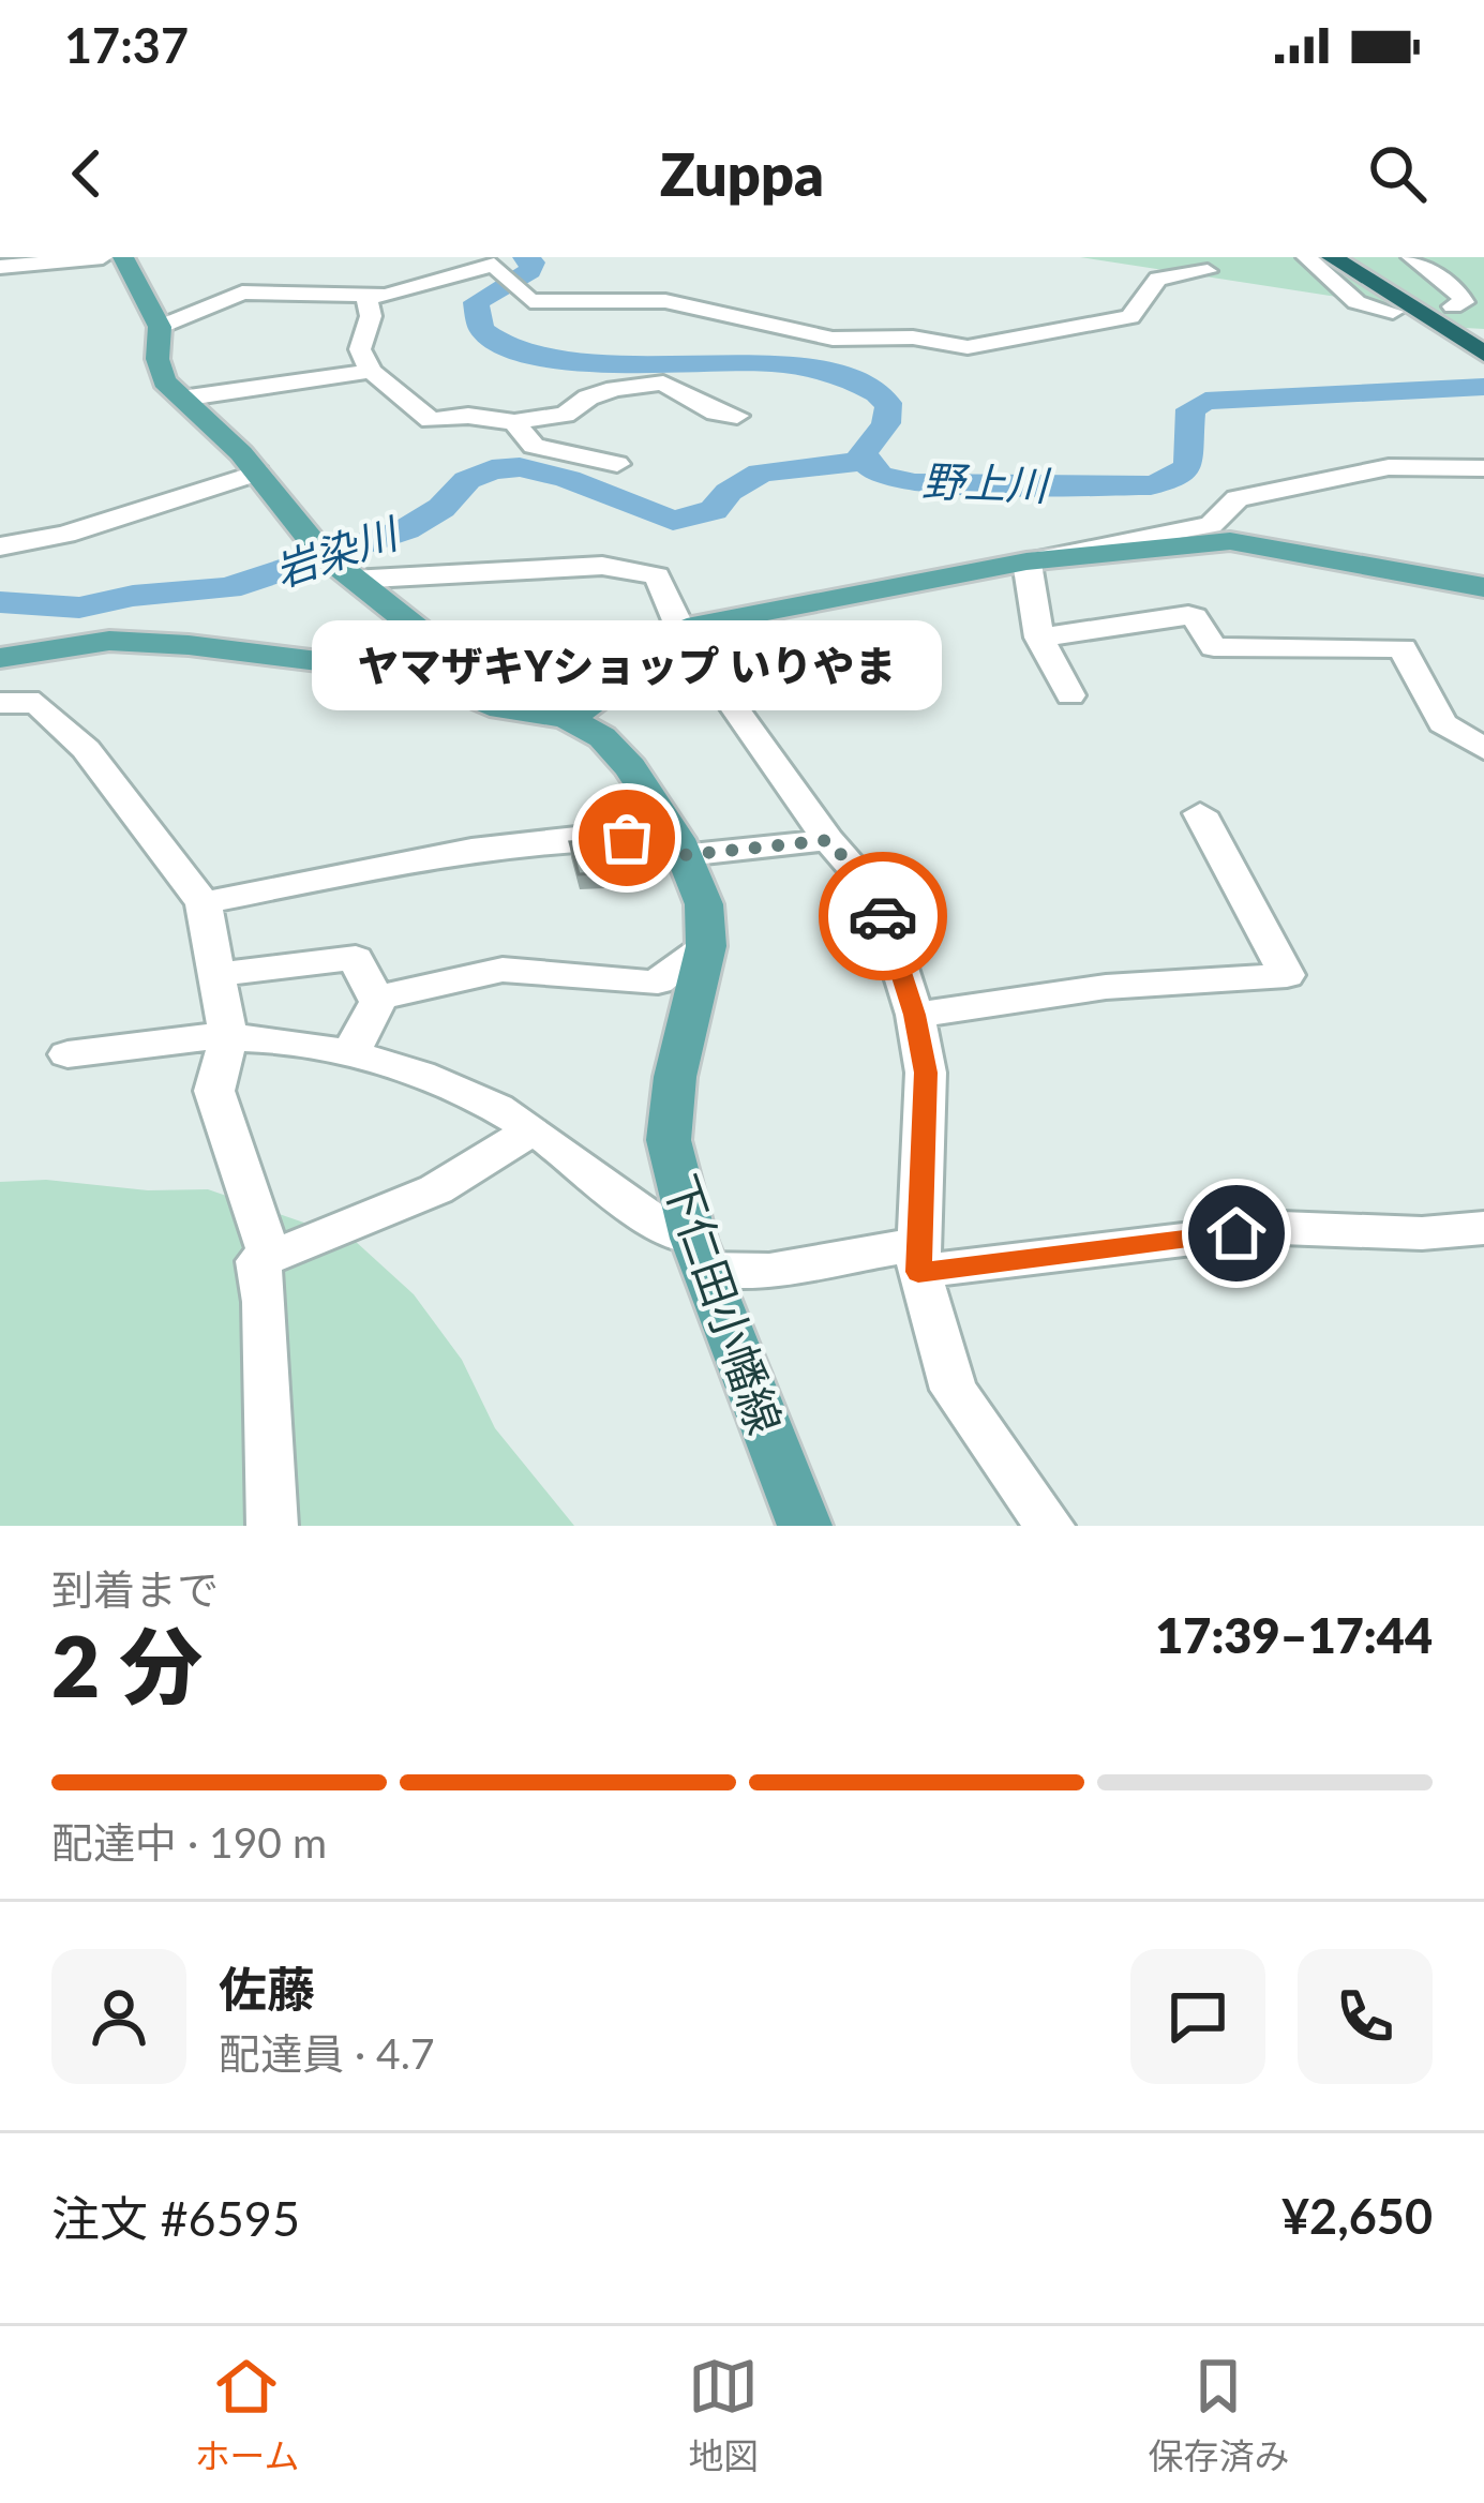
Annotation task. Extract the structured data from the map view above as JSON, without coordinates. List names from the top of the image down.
{
  "streets": {
    "main road": ["下仁田小幡線"]
  },
  "water": ["野上川", "岩染川"],
  "places": ["ヤマザキYショップ いりやま"],
  "page": {
    "status": "17:37",
    "header": "Zuppa",
    "bubble": "ヤマザキYショップ いりやま",
    "heading": ["2 分", "到着まで", "17:39–17:44"],
    "panel": [
      "佐藤",
      "配達員 · 4.7",
      "注文 #6595",
      "¥2,650"
    ],
    "bar": "配達中 · 190 m",
    "tabs": ["ホーム", "地図", "保存済み"]
  }
}
